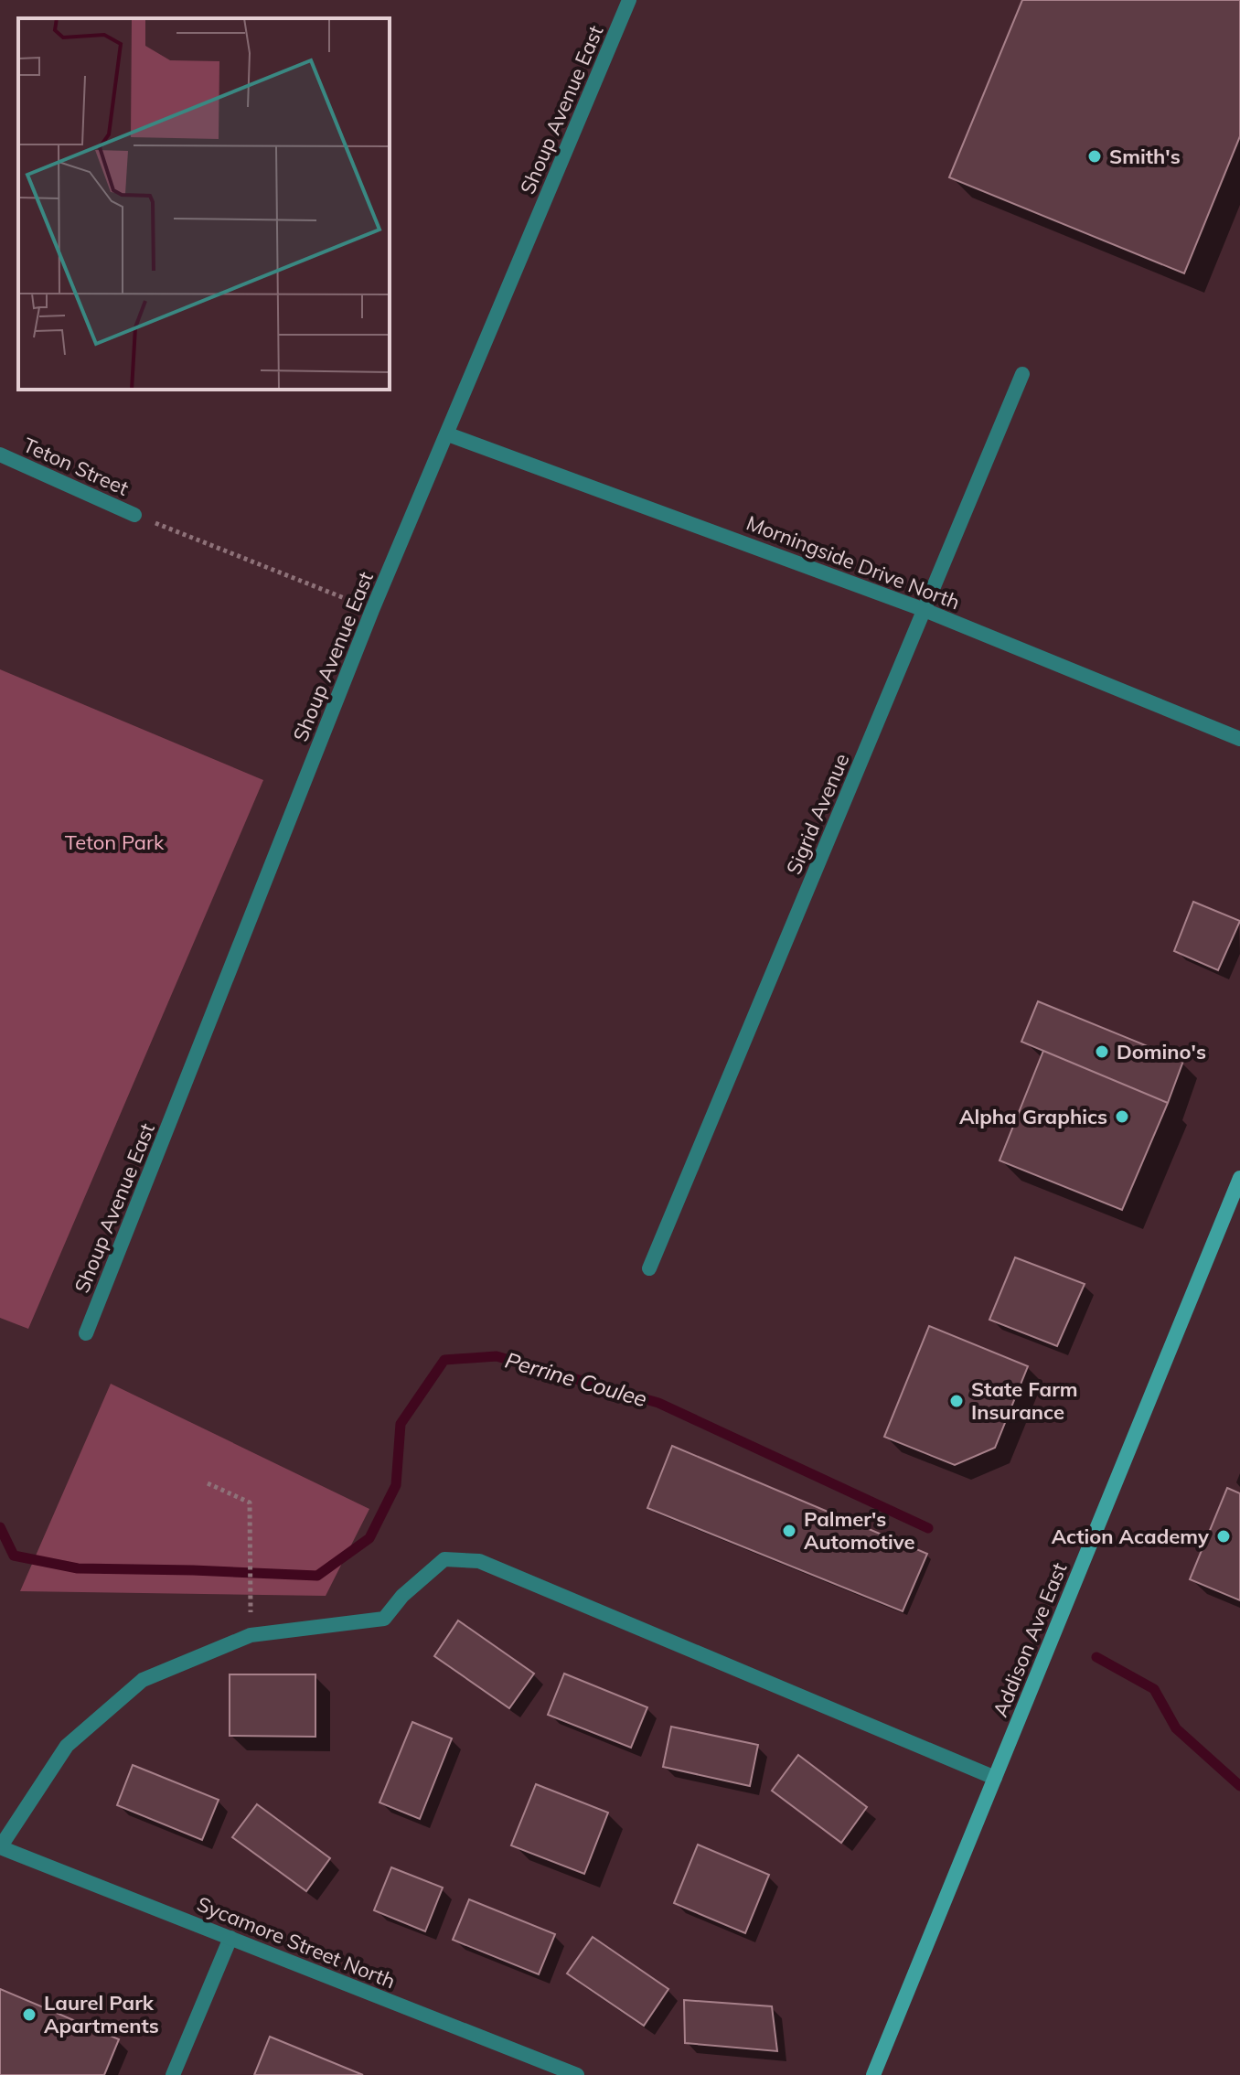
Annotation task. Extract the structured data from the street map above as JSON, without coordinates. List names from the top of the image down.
{
  "streets": {
    "main road": ["Addison Ave East"],
    "street": [
      "Shoup Avenue East",
      "Teton Street",
      "Morningside Drive North",
      "Sigrid Avenue",
      "Sycamore Street North"
    ]
  },
  "crossings": [
    ["Shoup Avenue East", "Morningside Drive North"],
    ["Morningside Drive North", "Sigrid Avenue"]
  ],
  "water": ["Perrine Coulee"],
  "parks": ["Teton Park"],
  "places": [
    "Smith's",
    "Domino's",
    "Alpha Graphics",
    "State Farm Insurance",
    "Palmer's Automotive",
    "Action Academy",
    "Laurel Park Apartments"
  ]
}
